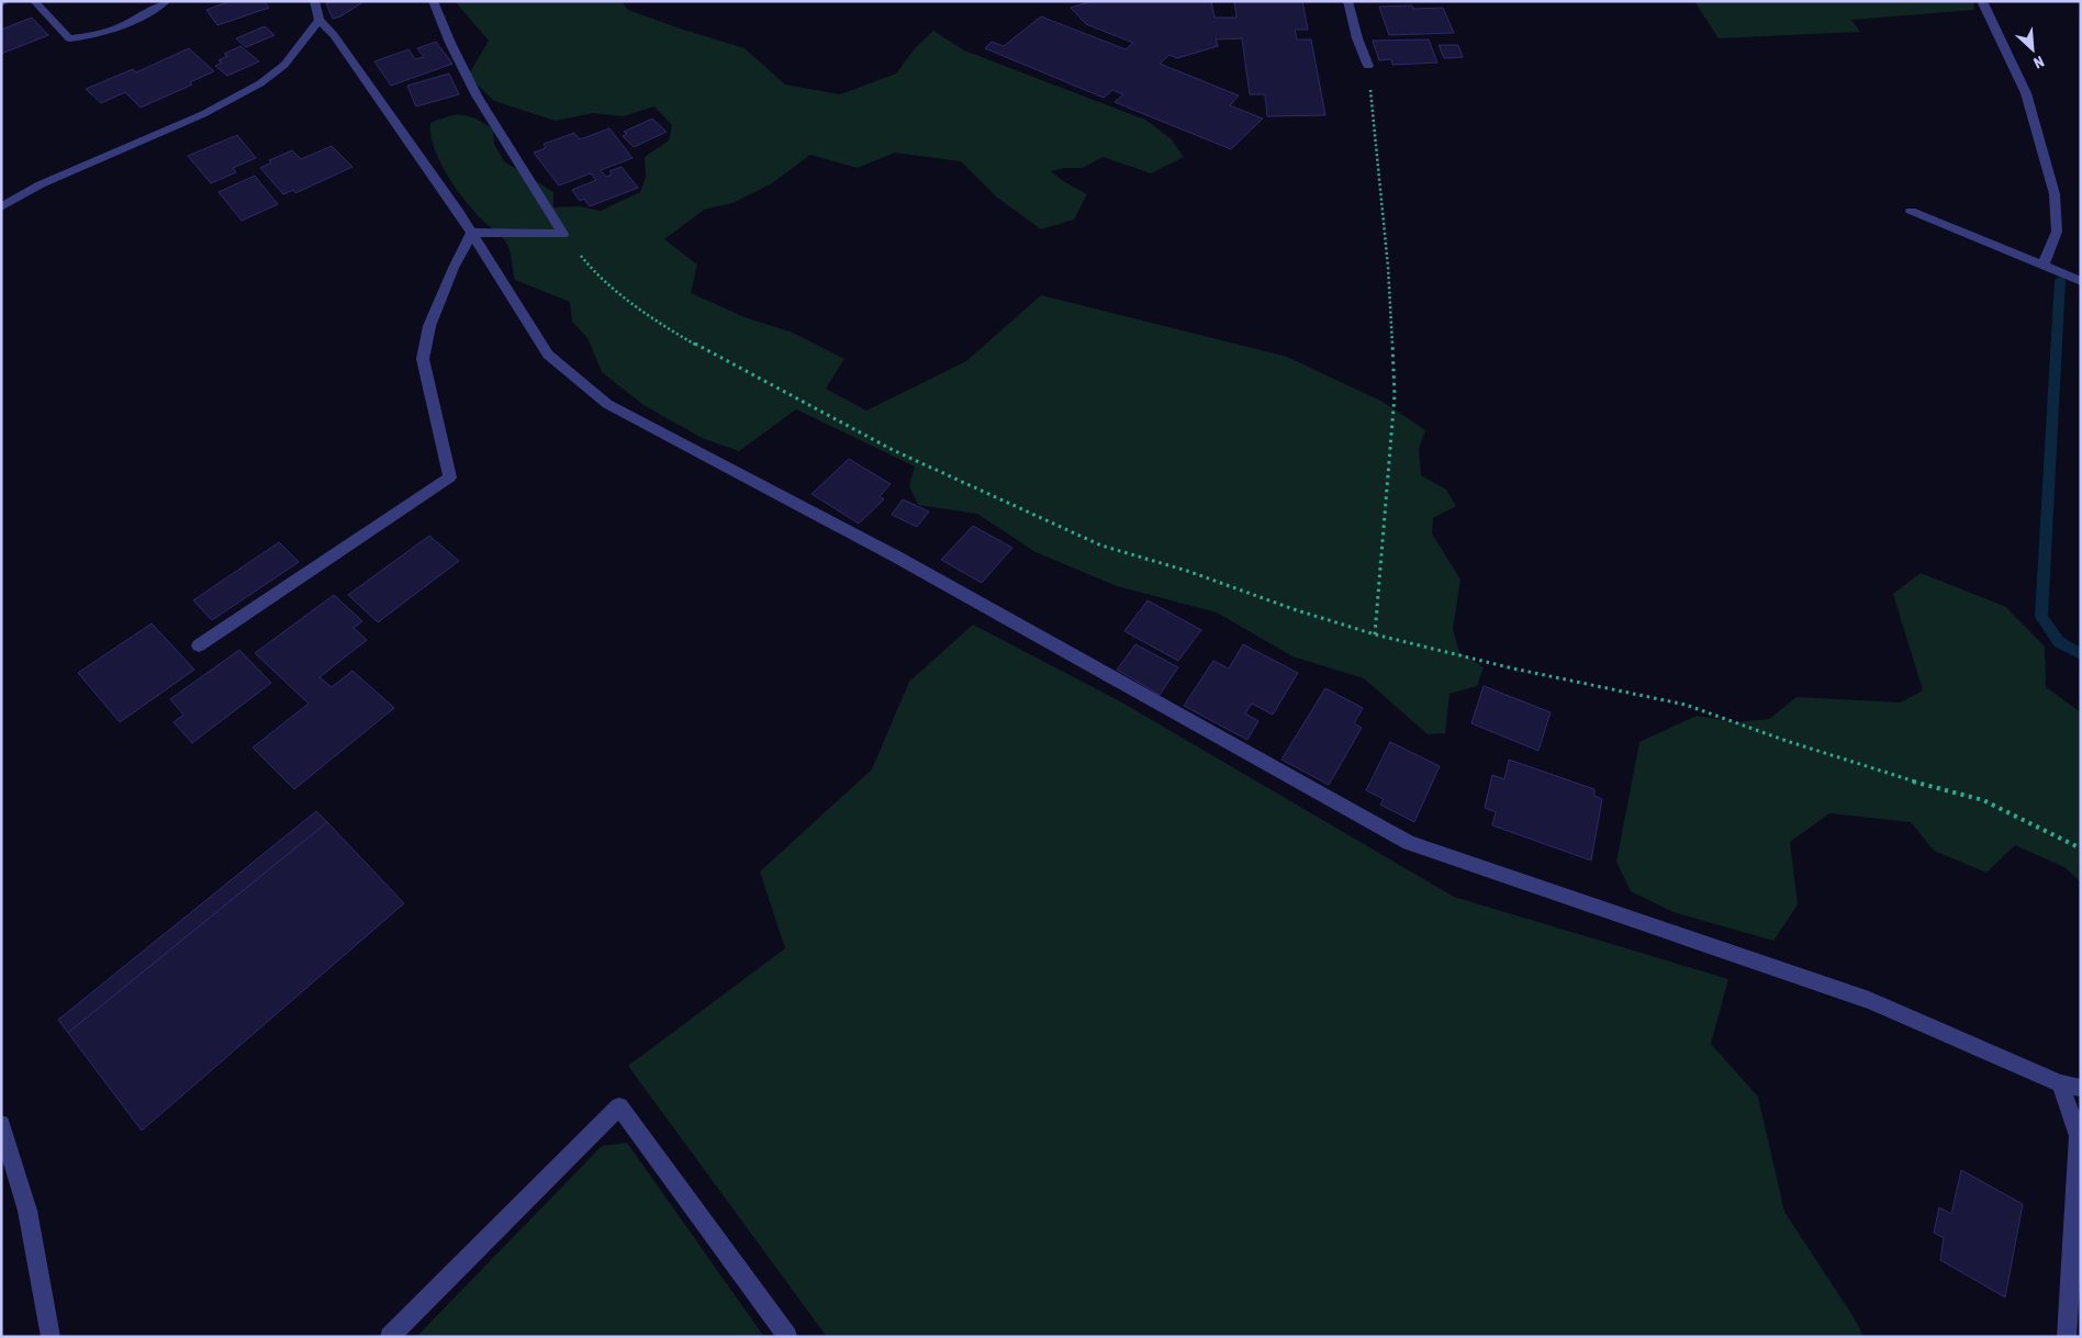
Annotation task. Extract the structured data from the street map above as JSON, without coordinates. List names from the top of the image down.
{
  "north": "bottom right"
}
